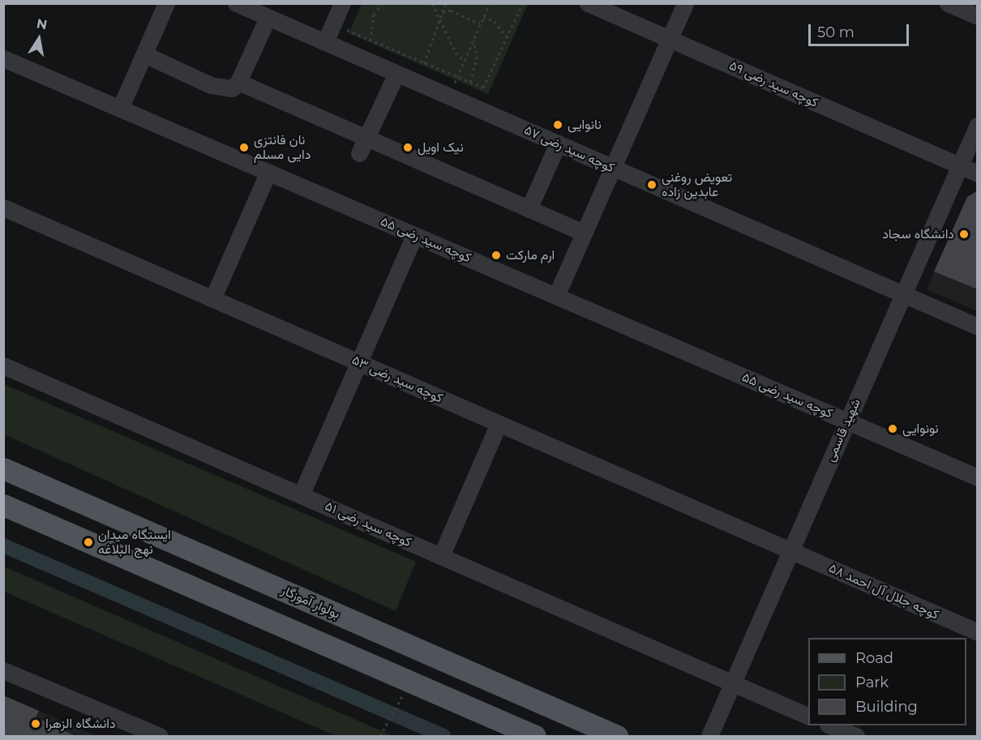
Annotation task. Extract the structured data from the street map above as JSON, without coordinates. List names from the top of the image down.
{
  "streets": {
    "main road": ["بولوار آموزگار"],
    "street": [
      "کوچه سید رضی ۵۹",
      "کوچه سید رضی ۵۷",
      "کوچه سید رضی ۵۵",
      "کوچه سید رضی ۵۳",
      "شهید قاسمی",
      "کوچه سید رضی ۵۱",
      "کوچه جلال آل احمد ۵۸"
    ]
  },
  "crossings": [
    ["کوچه سید رضی ۵۹", "شهید قاسمی"],
    ["کوچه سید رضی ۵۷", "شهید قاسمی"],
    ["کوچه سید رضی ۵۵", "شهید قاسمی"],
    ["کوچه سید رضی ۵۳", "شهید قاسمی"],
    ["کوچه سید رضی ۵۳", "کوچه جلال آل احمد ۵۸"],
    ["شهید قاسمی", "کوچه سید رضی ۵۱"],
    ["شهید قاسمی", "کوچه جلال آل احمد ۵۸"]
  ],
  "places": [
    "نانوایی",
    "نان فانتزی دایی مسلم",
    "نیک اویل",
    "تعویض روغنی عابدین زاده",
    "دانشگاه سجاد",
    "ارم مارکت",
    "نونوایی",
    "ایستگاه میدان نهج البلاغه",
    "دانشگاه الزهرا"
  ],
  "legend": ["Road", "Park", "Building"],
  "scale_bar": "50 m",
  "north": "top"
}
